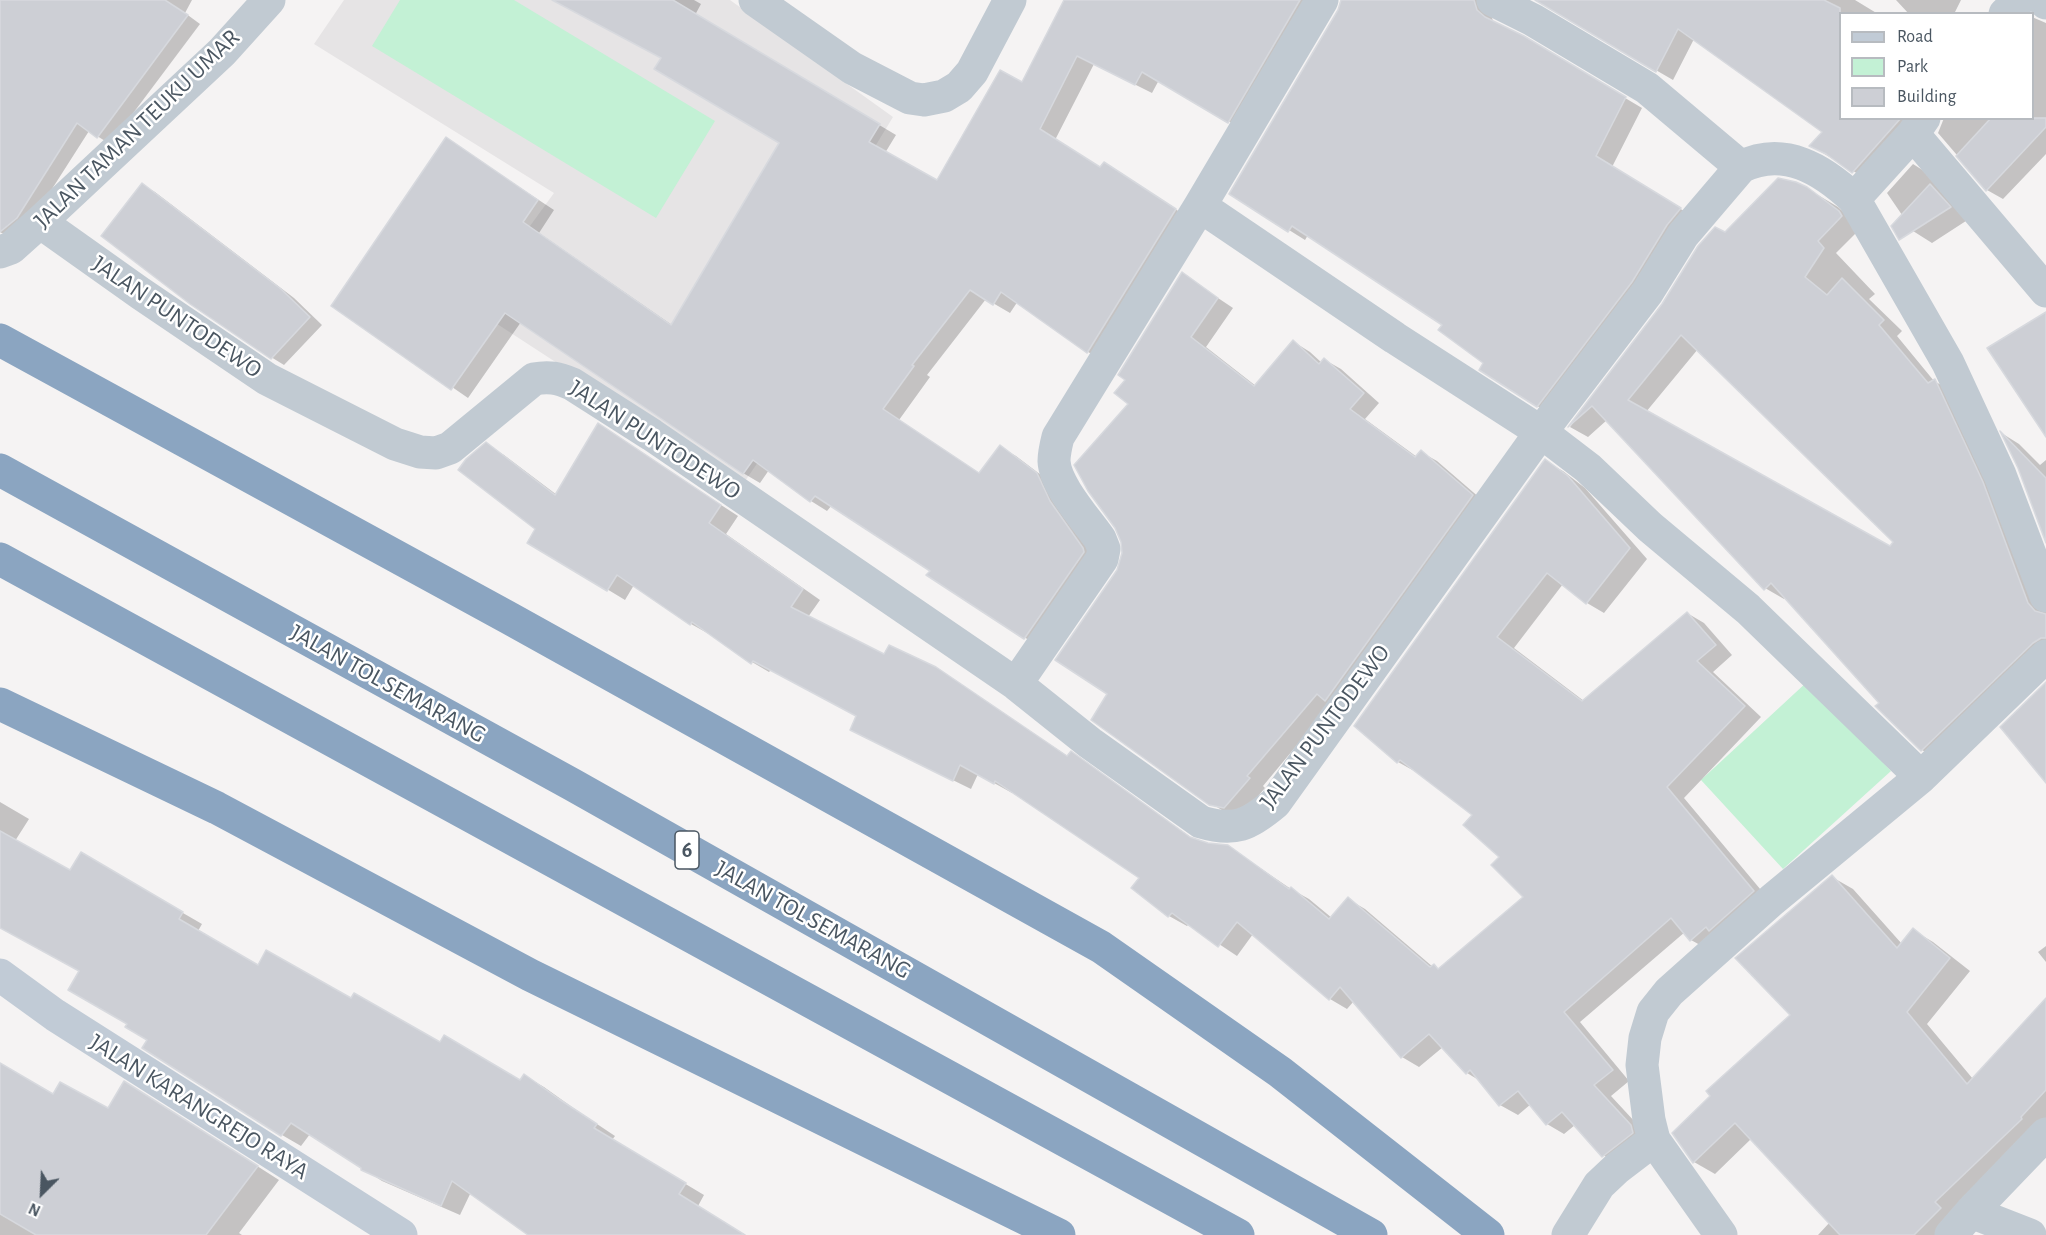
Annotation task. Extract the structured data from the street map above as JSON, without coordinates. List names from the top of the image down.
{
  "streets": {
    "highway": ["JALAN TOL SEMARANG", "6"],
    "main road": ["JALAN KARANGREJO RAYA"],
    "street": ["JALAN TAMAN TEUKU UMAR", "JALAN PUNTODEWO"]
  },
  "crossings": [
    ["JALAN TAMAN TEUKU UMAR", "JALAN PUNTODEWO"]
  ],
  "legend": ["Road", "Park", "Building"],
  "north": "bottom left"
}
